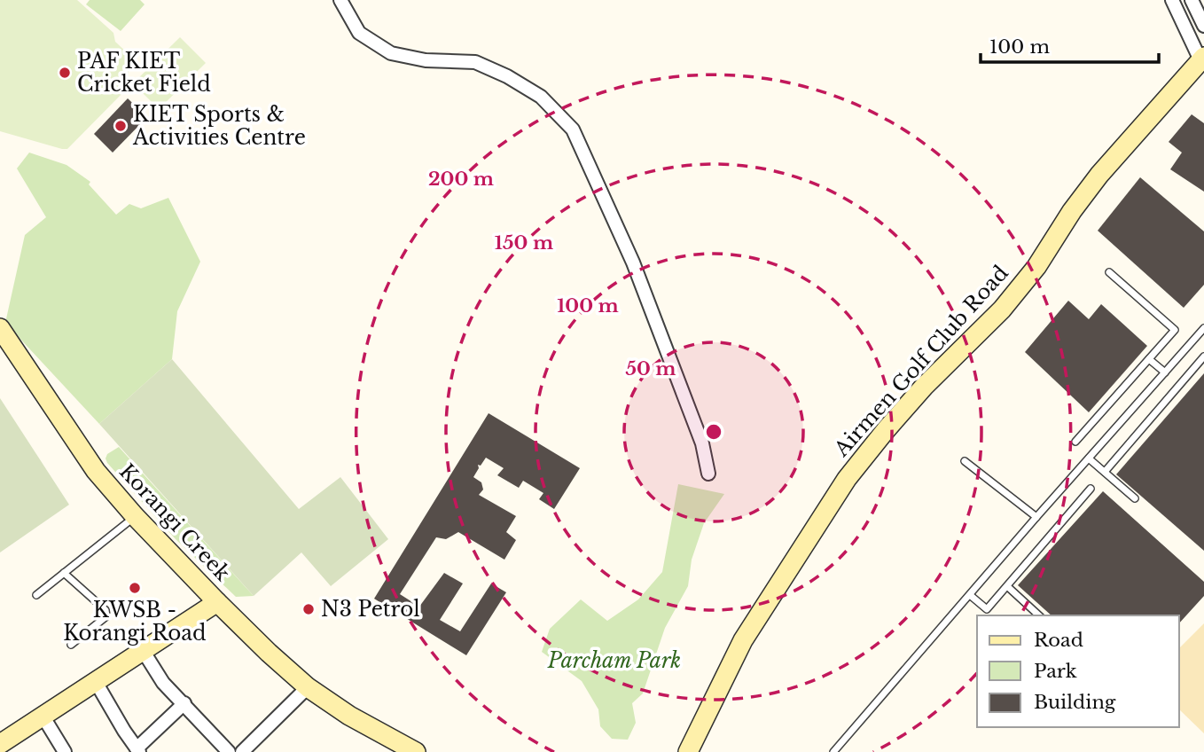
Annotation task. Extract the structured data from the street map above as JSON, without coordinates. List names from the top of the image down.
{
  "streets": {
    "street": ["Airmen Golf Club Road", "Korangi Creek"]
  },
  "parks": ["Parcham Park"],
  "places": [
    "PAF KIET Cricket Field",
    "KIET Sports & Activities Centre",
    "KWSB - Korangi Road",
    "N3 Petrol"
  ],
  "legend": ["Road", "Park", "Building"],
  "scale_bar": "100 m",
  "rings": [
    "200 m",
    "150 m",
    "100 m",
    "50 m"
  ]
}
